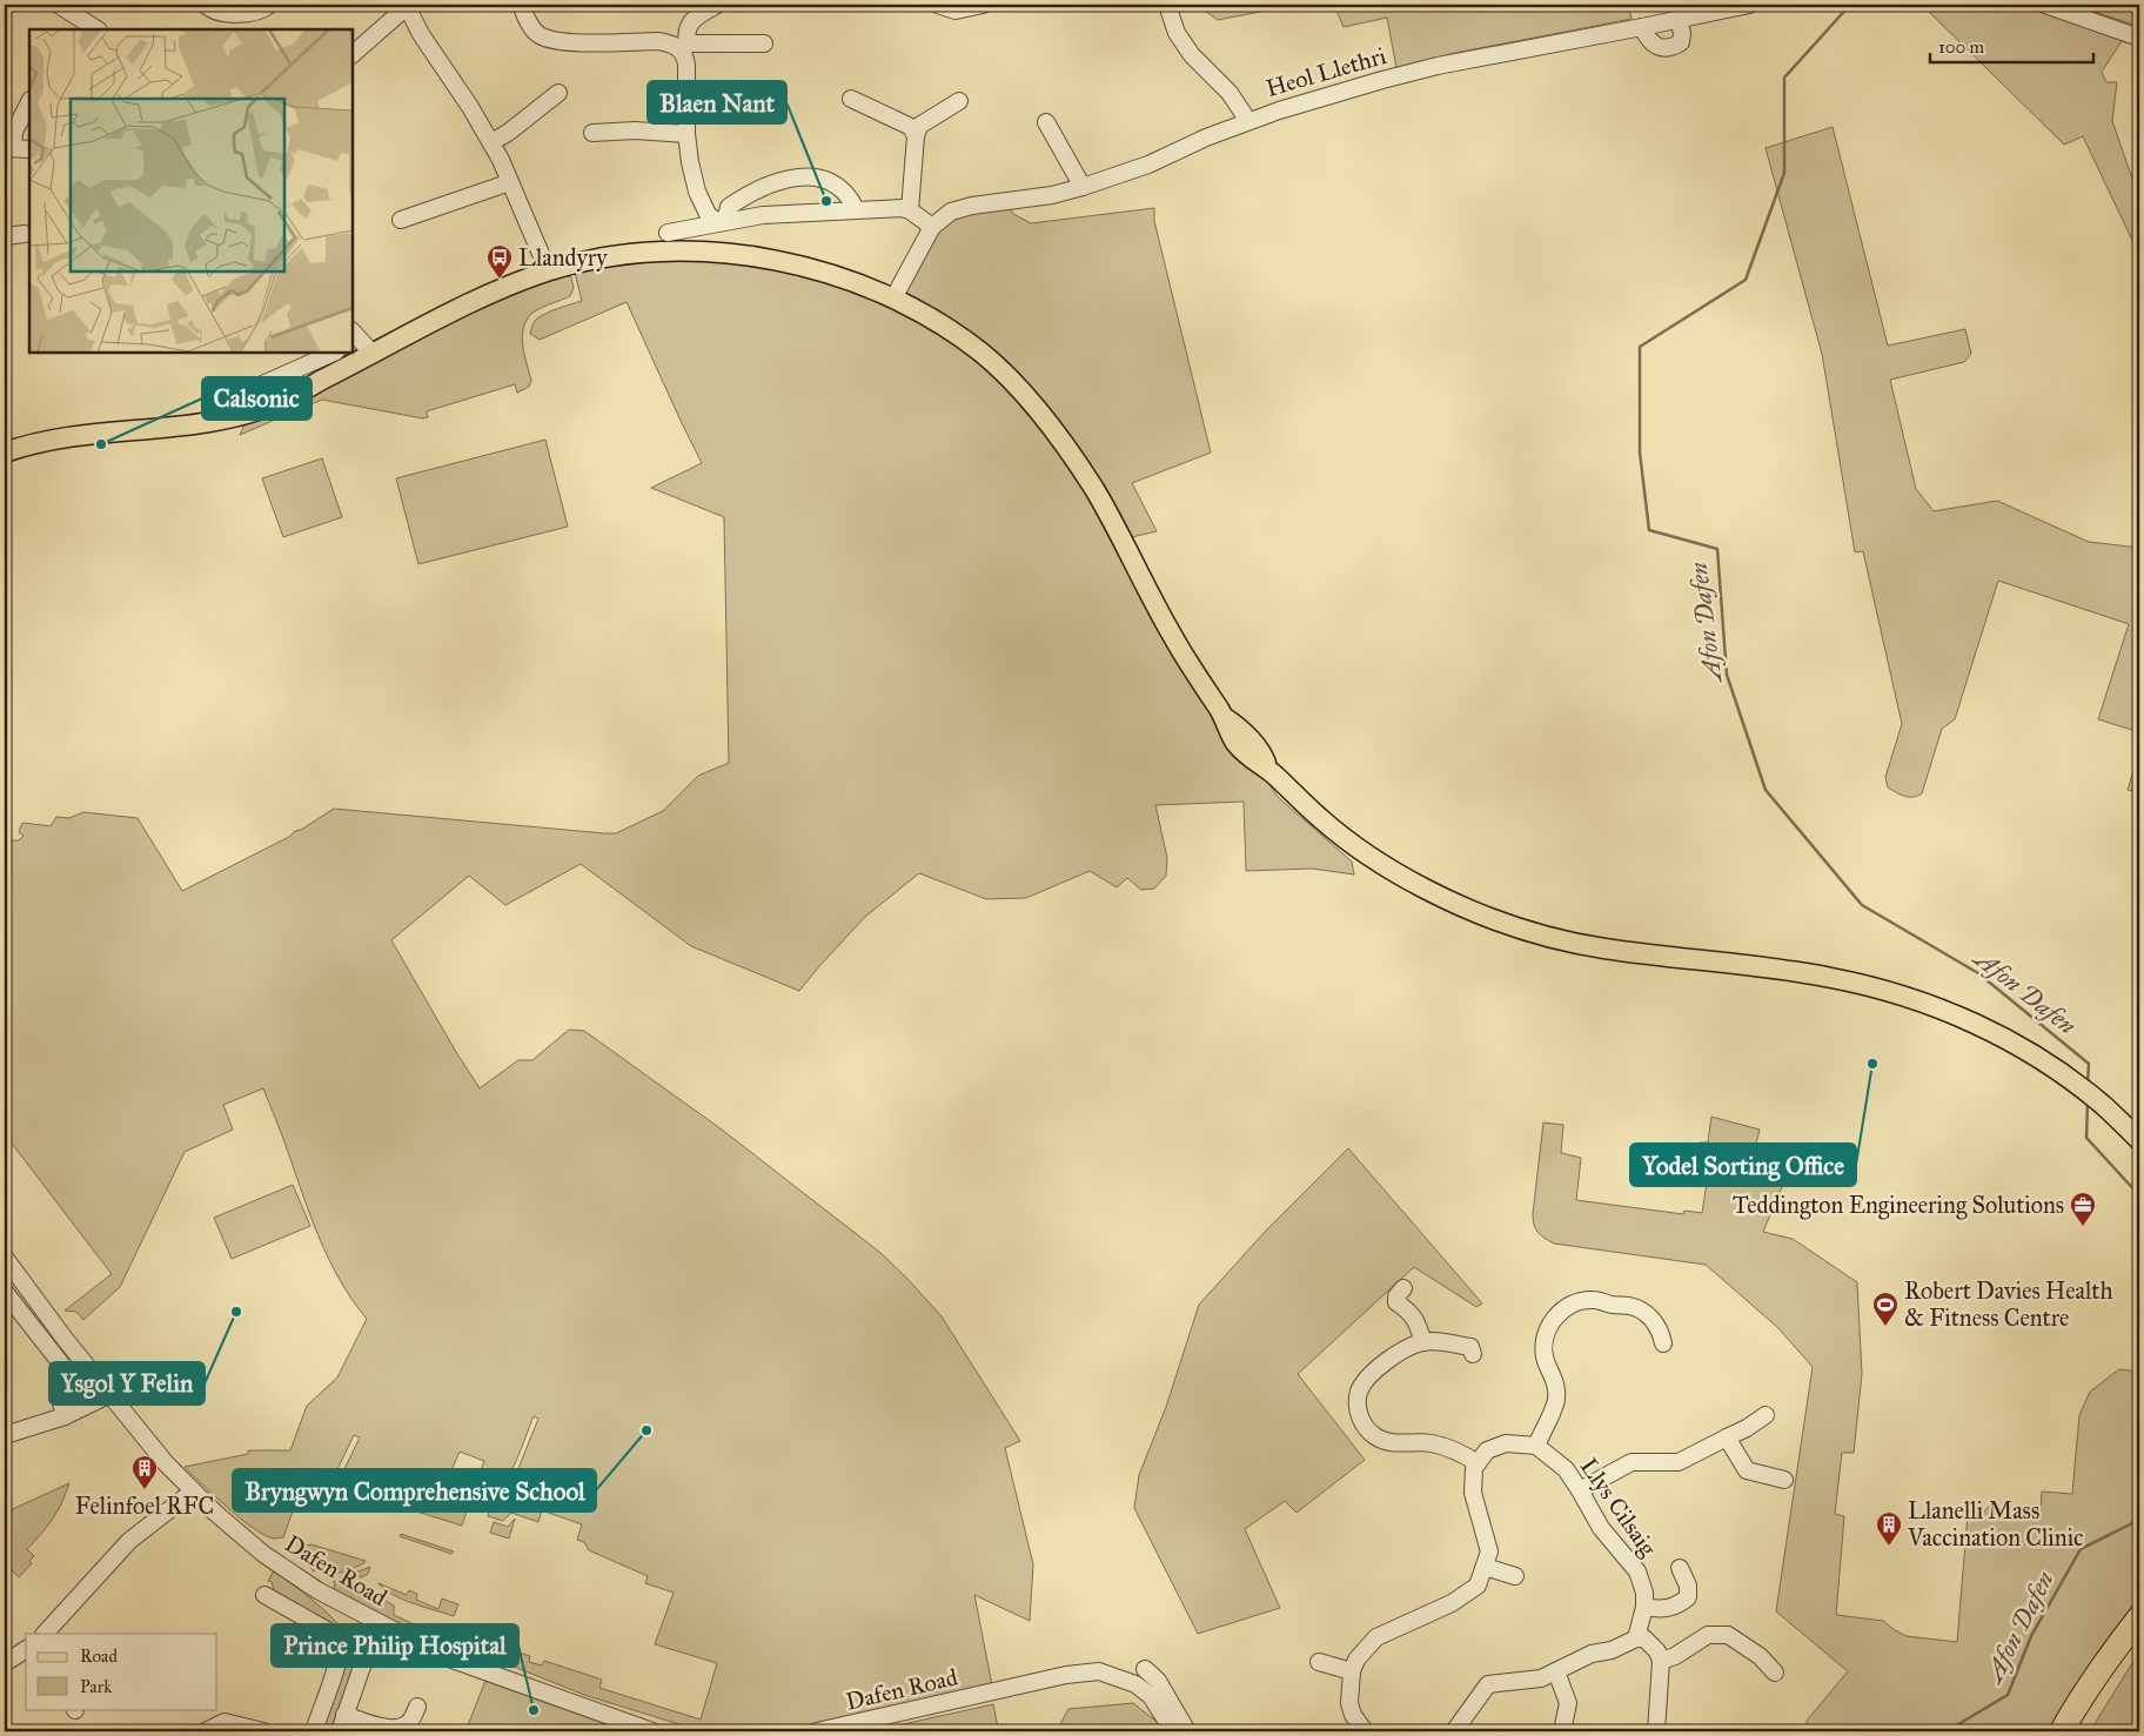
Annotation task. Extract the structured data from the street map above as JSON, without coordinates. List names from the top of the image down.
{
  "streets": {
    "street": ["Heol Llethri", "Llys Cilsaig", "Dafen Road"]
  },
  "water": ["Afon Dafen"],
  "places": {
    "other": [
      "Blaen Nant",
      "Calsonic",
      "Yodel Sorting Office",
      "Ysgol Y Felin",
      "Bryngwyn Comprehensive School",
      "Prince Philip Hospital"
    ],
    "bus stop": ["Llandyry"],
    "office": ["Teddington Engineering Solutions"],
    "sports": ["Robert Davies Health & Fitness Centre"],
    "building": ["Felinfoel RFC", "Llanelli Mass Vaccination Clinic"]
  },
  "legend": ["Road", "Park"],
  "scale_bar": "100 m"
}
